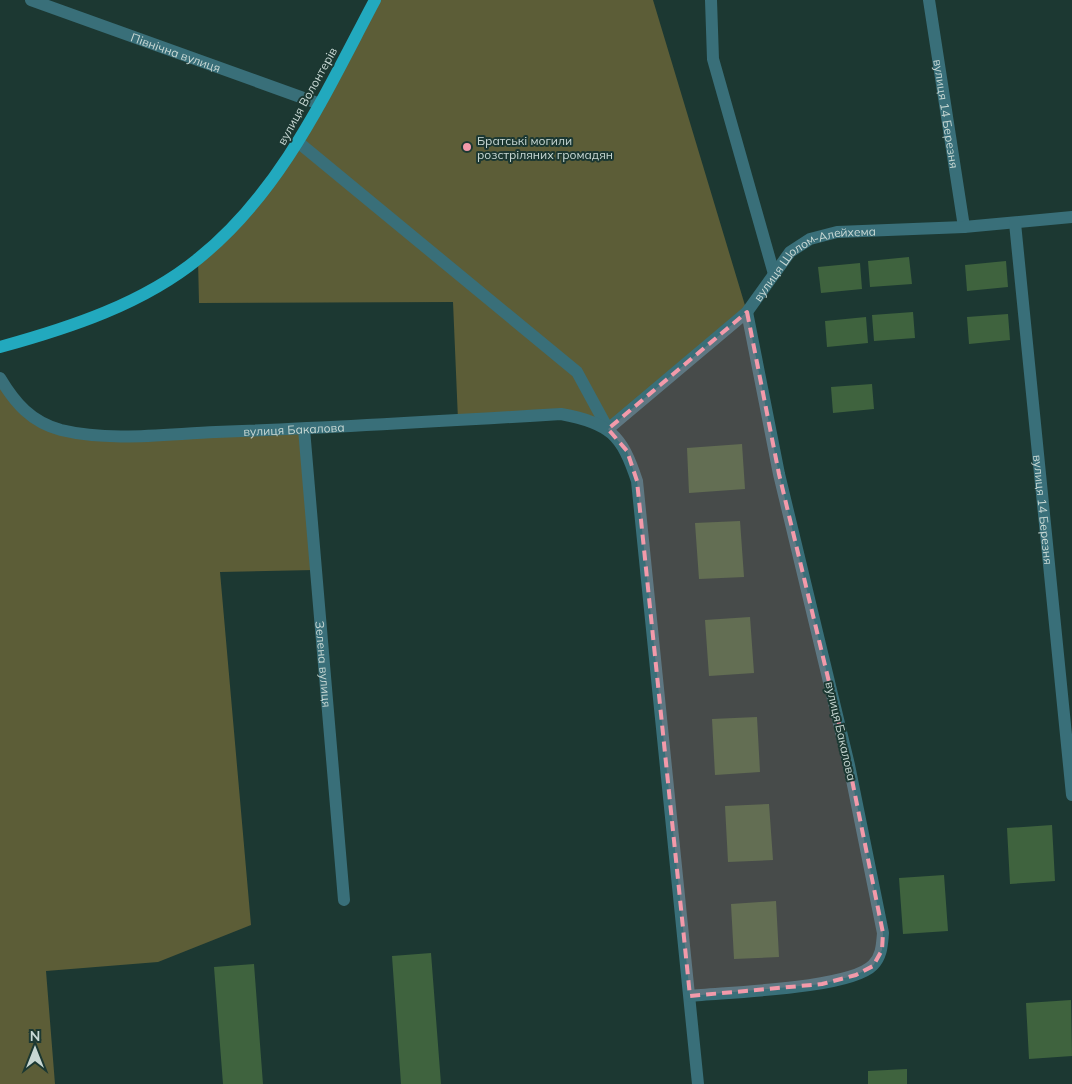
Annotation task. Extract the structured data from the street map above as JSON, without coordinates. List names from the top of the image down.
{
  "streets": {
    "main road": ["вулиця Волонтерів"],
    "street": [
      "Північна вулиця",
      "вулиця 14 Березня",
      "вулиця Шолом-Алейхема",
      "вулиця Бакалова",
      "Зелена вулиця"
    ]
  },
  "crossings": [
    ["Північна вулиця", "вулиця Волонтерів"],
    ["вулиця Волонтерів", "вулиця Бакалова"],
    ["вулиця 14 Березня", "вулиця Шолом-Алейхема"],
    ["вулиця Шолом-Алейхема", "вулиця Бакалова"],
    ["вулиця Бакалова", "Зелена вулиця"]
  ],
  "places": ["Братські могили розстріляних громадян"],
  "north": "top"
}
